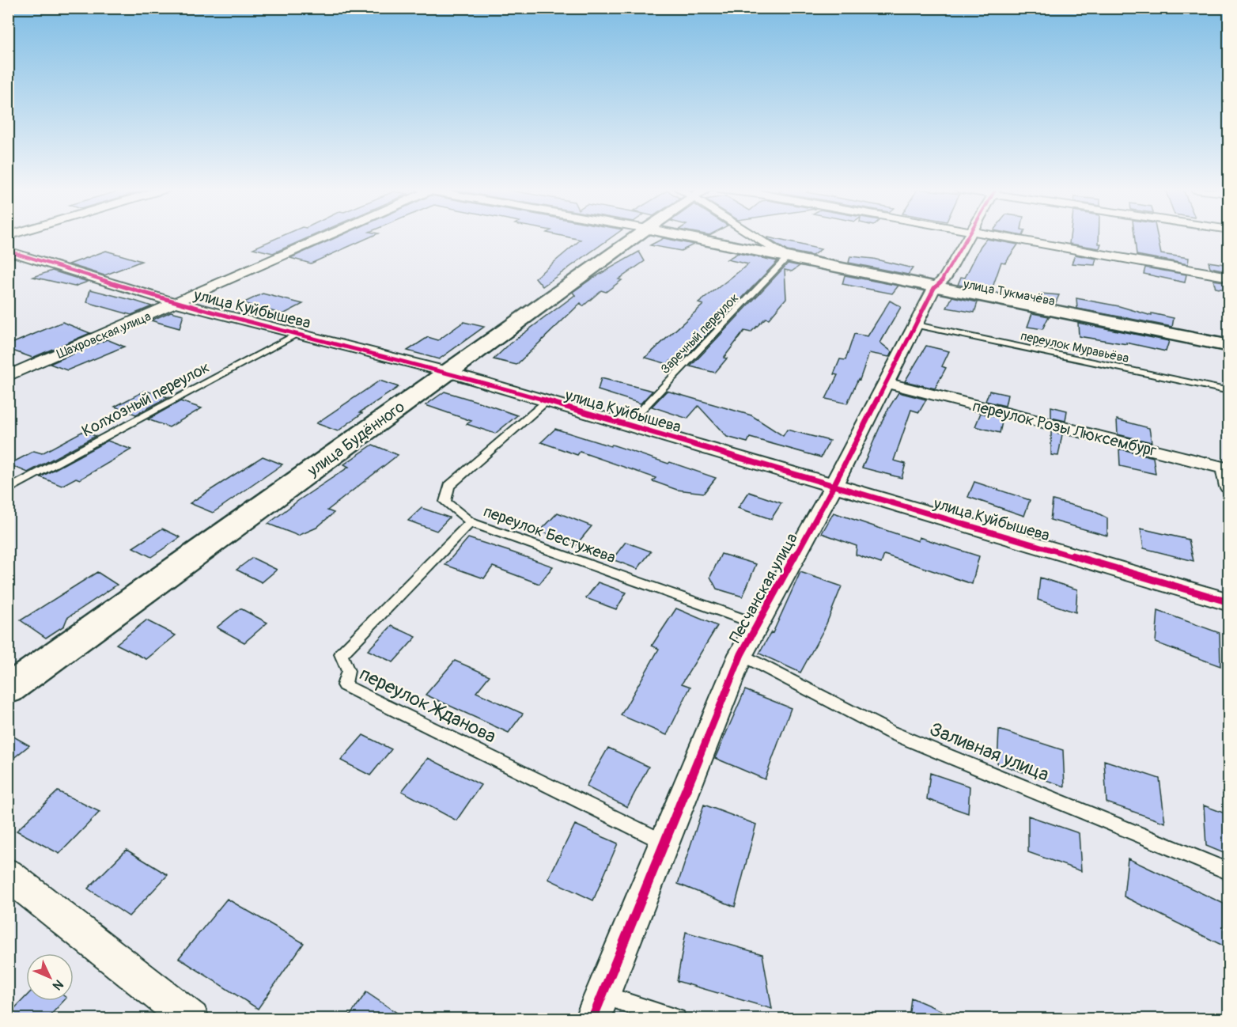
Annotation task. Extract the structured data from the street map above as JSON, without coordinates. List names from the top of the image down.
{
  "streets": {
    "street": [
      "улица Тукмачёва",
      "улица Куйбышева",
      "Шахровская улица",
      "переулок Розы Люксембург",
      "улица Будённого",
      "Песчанская улица"
    ],
    "lane": [
      "Заречный переулок",
      "переулок Муравьёва",
      "Колхозный переулок",
      "переулок Бестужева",
      "переулок Жданова",
      "Заливная улица"
    ]
  },
  "crossings": [
    ["улица Тукмачёва", "Заречный переулок"],
    ["улица Тукмачёва", "Песчанская улица"],
    ["улица Куйбышева", "Заречный переулок"],
    ["улица Куйбышева", "Шахровская улица"],
    ["улица Куйбышева", "Колхозный переулок"],
    ["улица Куйбышева", "улица Будённого"],
    ["улица Куйбышева", "переулок Бестужева"],
    ["улица Куйбышева", "Песчанская улица"],
    ["переулок Муравьёва", "Песчанская улица"],
    ["переулок Розы Люксембург", "Песчанская улица"],
    ["переулок Бестужева", "Песчанская улица"],
    ["переулок Бестужева", "переулок Жданова"],
    ["Песчанская улица", "переулок Жданова"],
    ["Песчанская улица", "Заливная улица"]
  ],
  "north": "bottom right"
}
